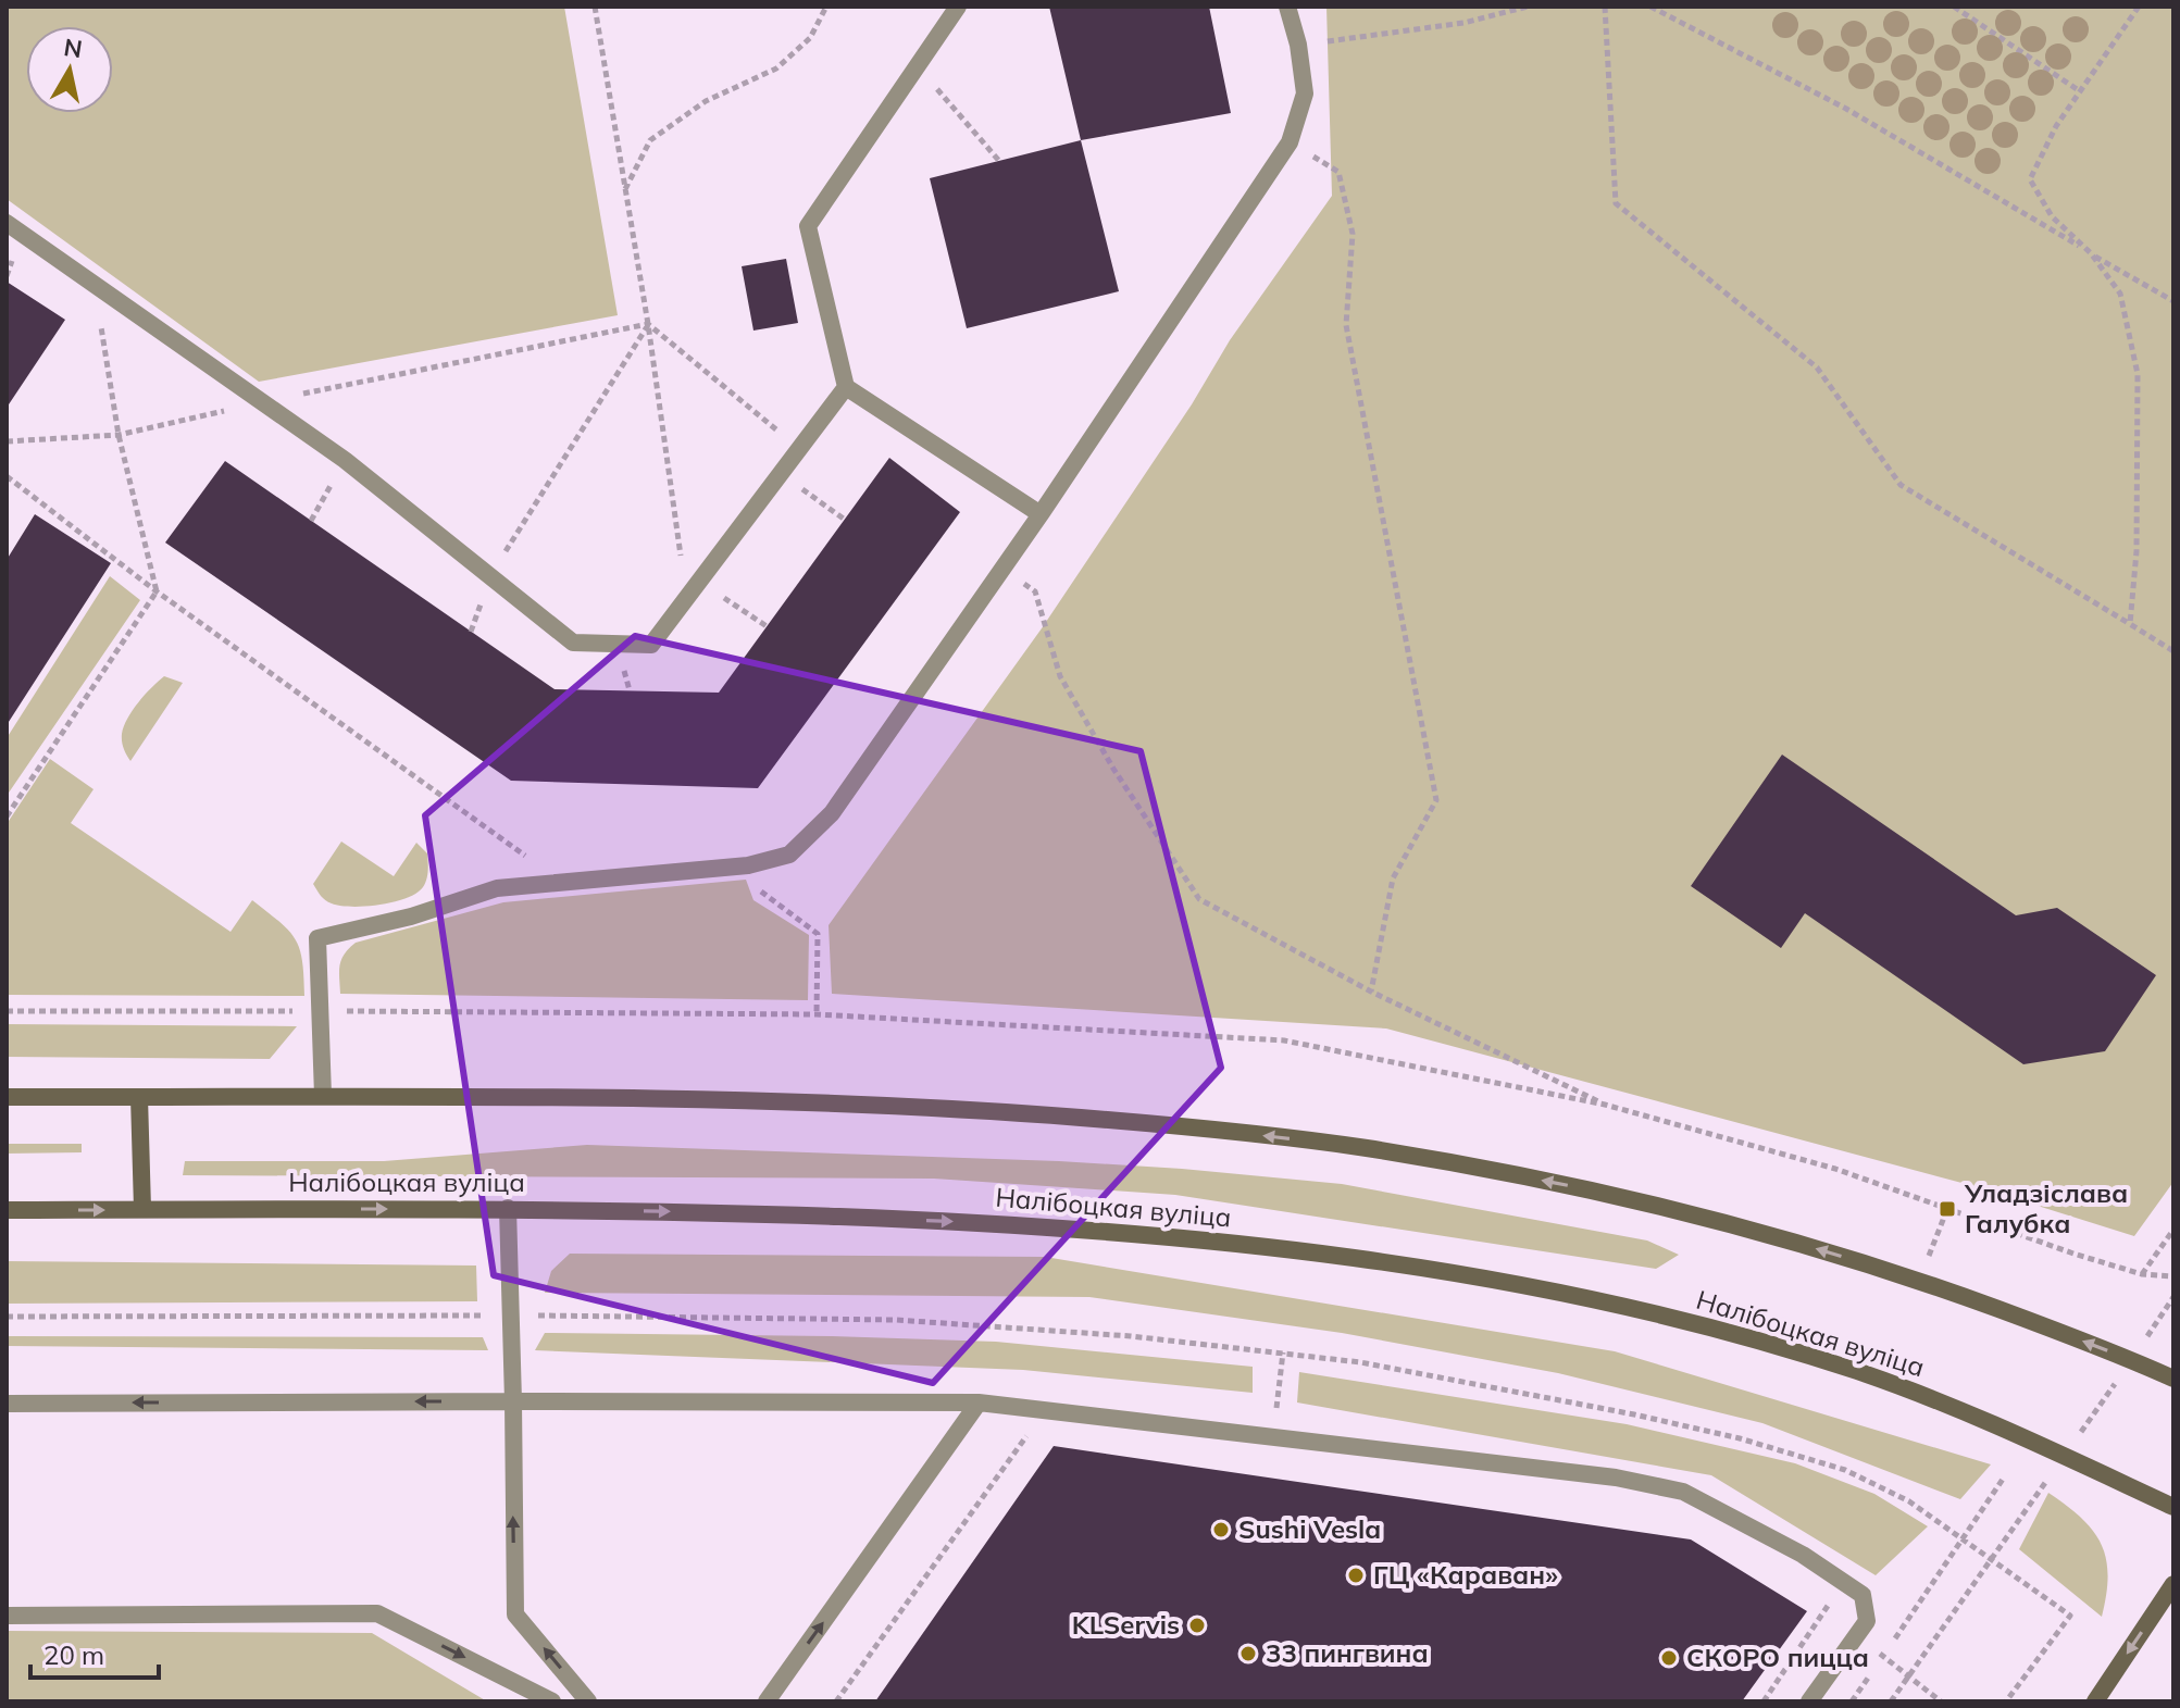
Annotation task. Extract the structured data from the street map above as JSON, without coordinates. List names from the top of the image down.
{
  "streets": {
    "main road": ["Налібоцкая вуліца"]
  },
  "places": {
    "transit": ["Уладзіслава Галубка"],
    "other": [
      "Sushi Vesla",
      "ГЦ «Караван»",
      "KLServis",
      "33 пингвина",
      "СКОРО пицца"
    ]
  },
  "scale_bar": "20 m",
  "north": "top"
}
